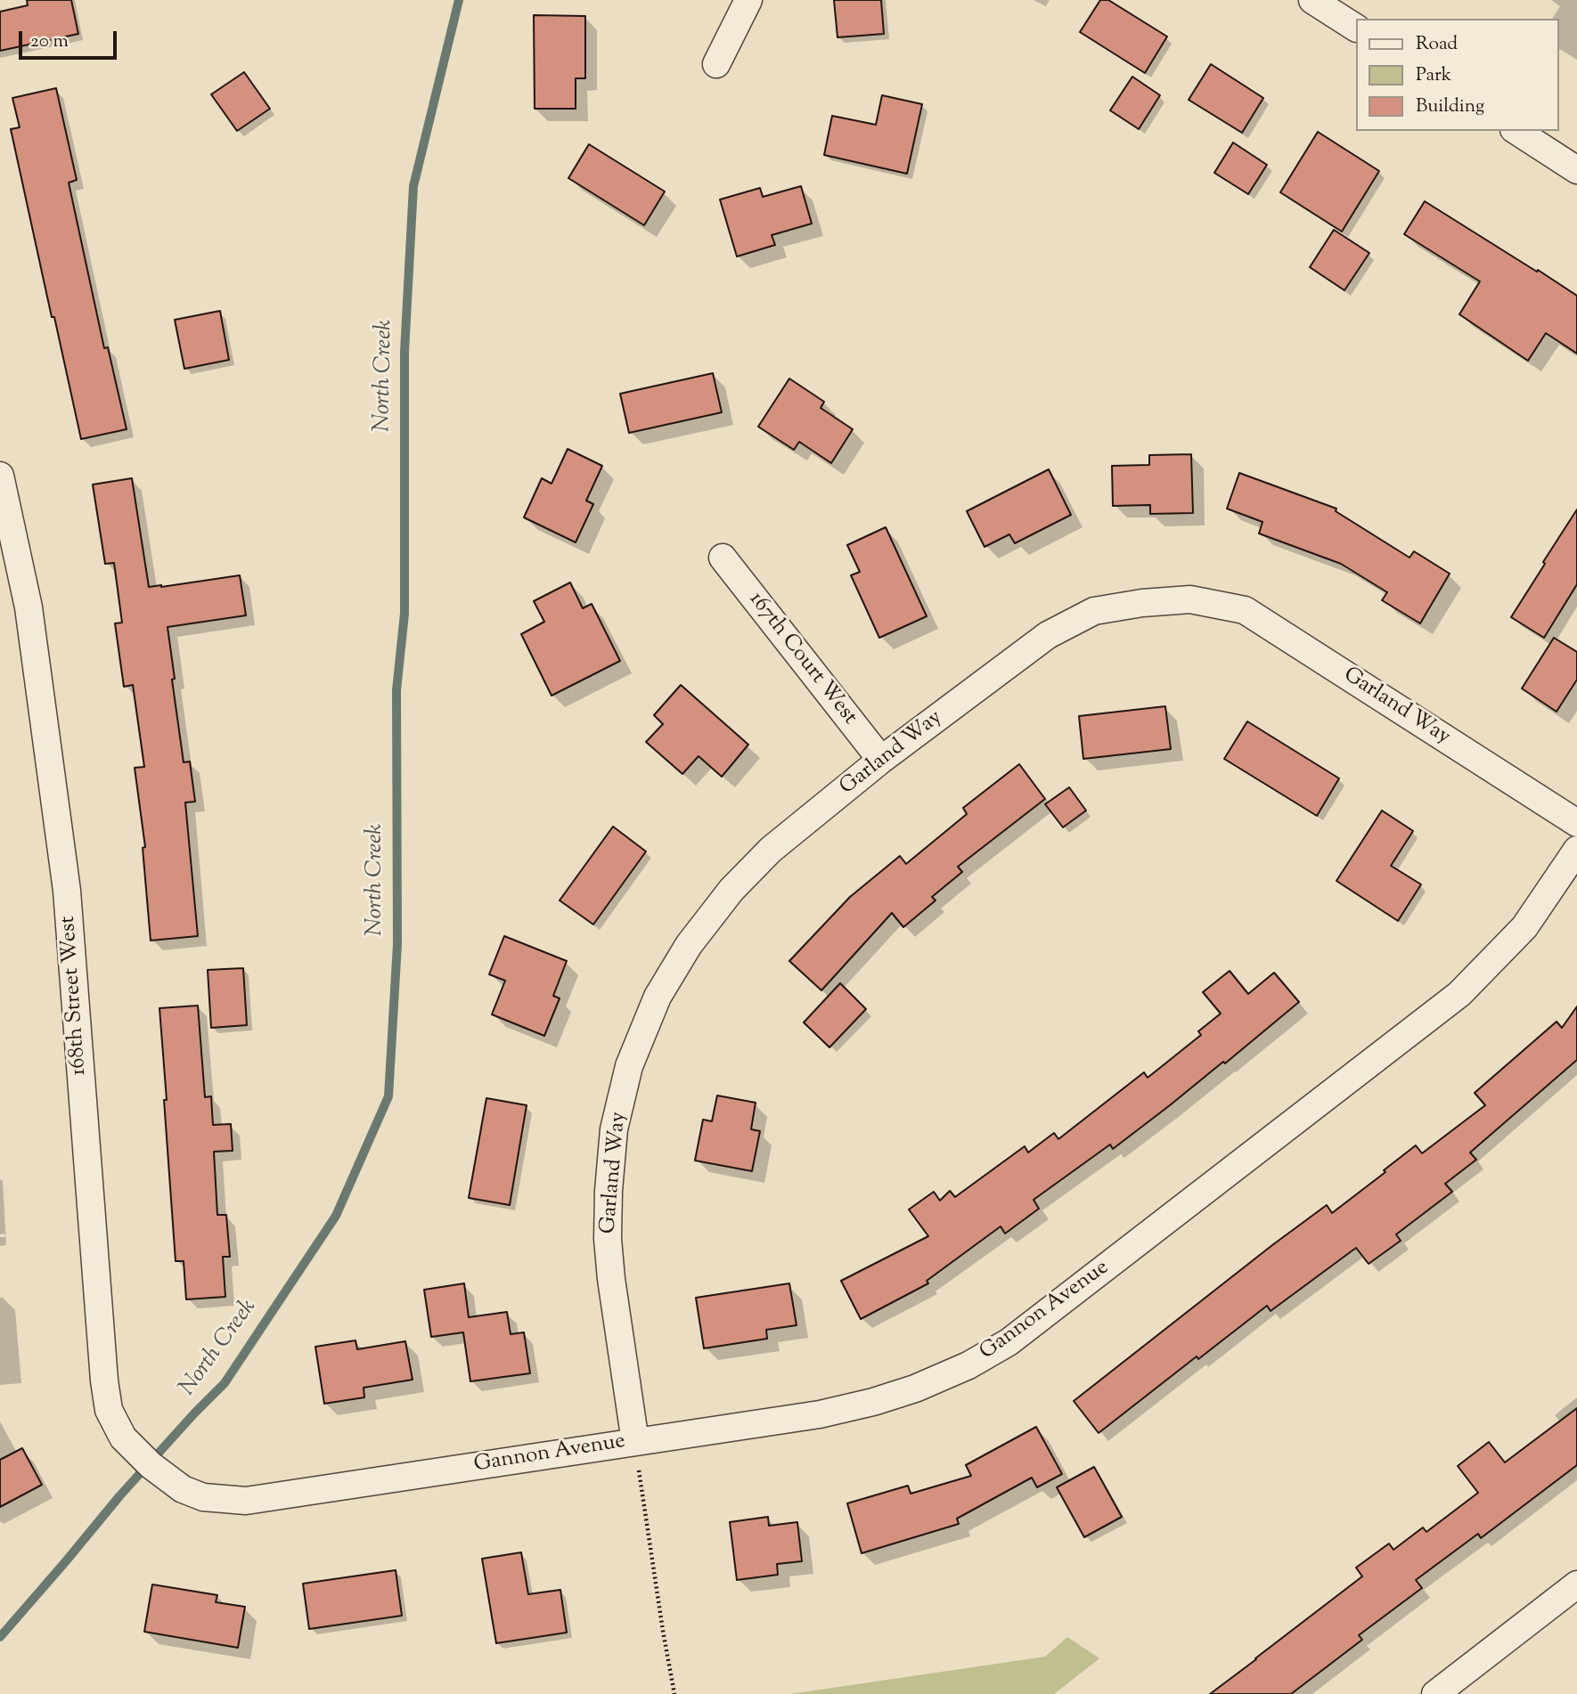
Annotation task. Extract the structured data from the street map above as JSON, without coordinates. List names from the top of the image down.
{
  "streets": {
    "street": [
      "167th Court West",
      "Garland Way",
      "168th Street West",
      "Gannon Avenue"
    ]
  },
  "crossings": [
    ["167th Court West", "Garland Way"],
    ["Garland Way", "Gannon Avenue"],
    ["168th Street West", "Gannon Avenue"]
  ],
  "water": ["North Creek"],
  "legend": ["Road", "Park", "Building"],
  "scale_bar": "20 m"
}
